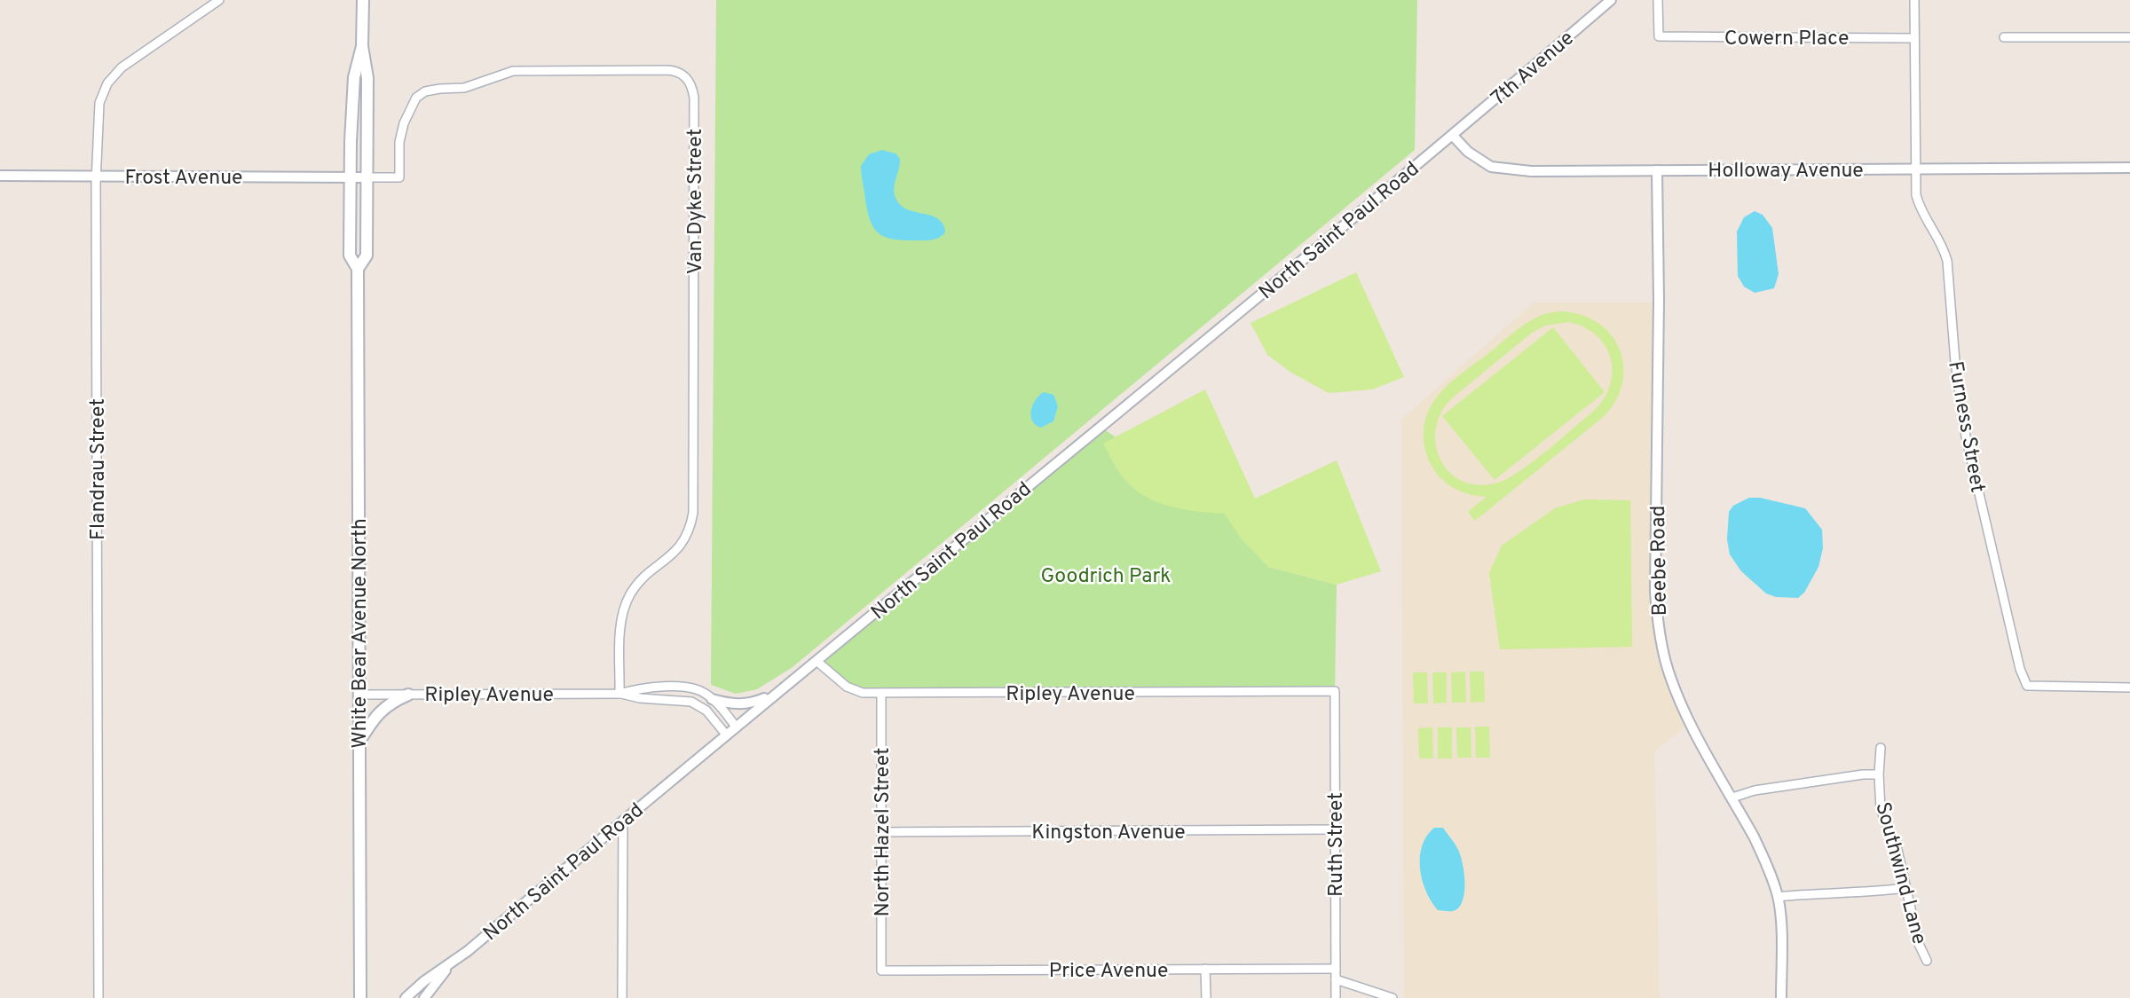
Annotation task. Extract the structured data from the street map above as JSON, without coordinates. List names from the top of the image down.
{
  "streets": {
    "main road": ["White Bear Avenue North"],
    "street": [
      "Cowern Place",
      "7th Avenue",
      "Holloway Avenue",
      "Frost Avenue",
      "Van Dyke Street",
      "North Saint Paul Road",
      "Furness Street",
      "Flandrau Street",
      "Beebe Road",
      "Ripley Avenue",
      "Kingston Avenue",
      "North Hazel Street",
      "Ruth Street",
      "Southwind Lane",
      "Price Avenue"
    ]
  },
  "crossings": [
    ["Cowern Place", "Furness Street"],
    ["7th Avenue", "Holloway Avenue"],
    ["7th Avenue", "North Saint Paul Road"],
    ["Holloway Avenue", "North Saint Paul Road"],
    ["Holloway Avenue", "Furness Street"],
    ["Holloway Avenue", "Beebe Road"],
    ["Frost Avenue", "Van Dyke Street"],
    ["Frost Avenue", "Flandrau Street"],
    ["Frost Avenue", "White Bear Avenue North"],
    ["Van Dyke Street", "White Bear Avenue North"],
    ["Van Dyke Street", "Ripley Avenue"],
    ["North Saint Paul Road", "Ripley Avenue"],
    ["White Bear Avenue North", "Ripley Avenue"],
    ["Ripley Avenue", "North Hazel Street"],
    ["Ripley Avenue", "Ruth Street"],
    ["Kingston Avenue", "North Hazel Street"],
    ["Kingston Avenue", "Ruth Street"],
    ["North Hazel Street", "Price Avenue"],
    ["Ruth Street", "Price Avenue"]
  ],
  "parks": ["Goodrich Park"]
}
